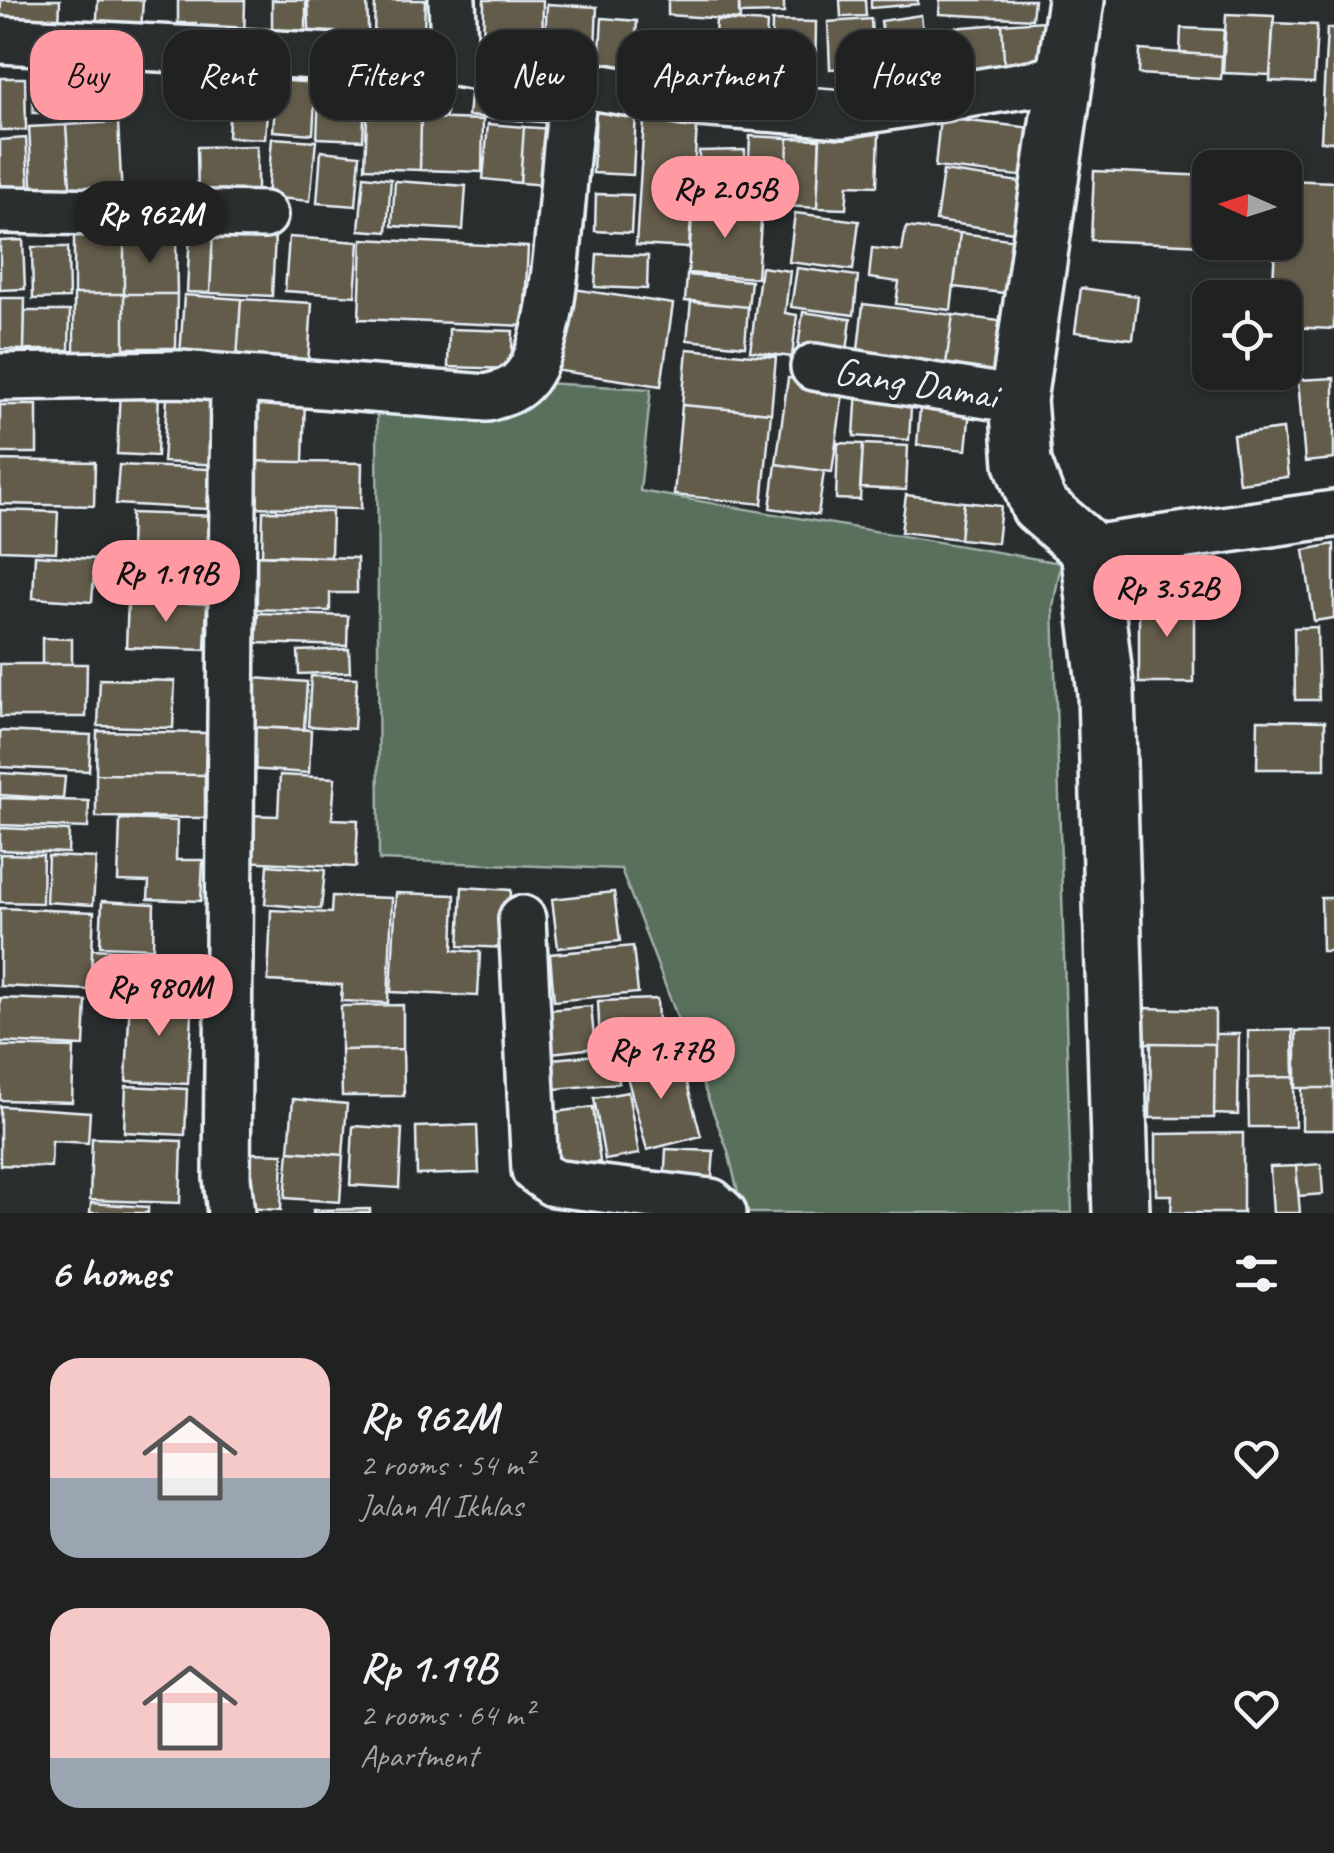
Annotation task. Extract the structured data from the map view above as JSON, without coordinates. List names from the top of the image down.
{
  "streets": {
    "street": ["Gang Damai"]
  },
  "north": "left",
  "page": {
    "chip": [
      "Buy",
      "Rent",
      "Filters",
      "New",
      "Apartment",
      "House"
    ],
    "price": [
      "Rp 2.05B",
      "Rp 962M",
      "Rp 1.19B",
      "Rp 3.52B",
      "Rp 980M",
      "Rp 1.77B"
    ],
    "heading": "6 homes",
    "list": [
      {
        "name": "Rp 962M",
        "note": "2 rooms · 54 m² · Jalan Al Ikhlas"
      },
      {
        "name": "Rp 1.19B",
        "note": "2 rooms · 64 m² · Apartment"
      }
    ]
  }
}
